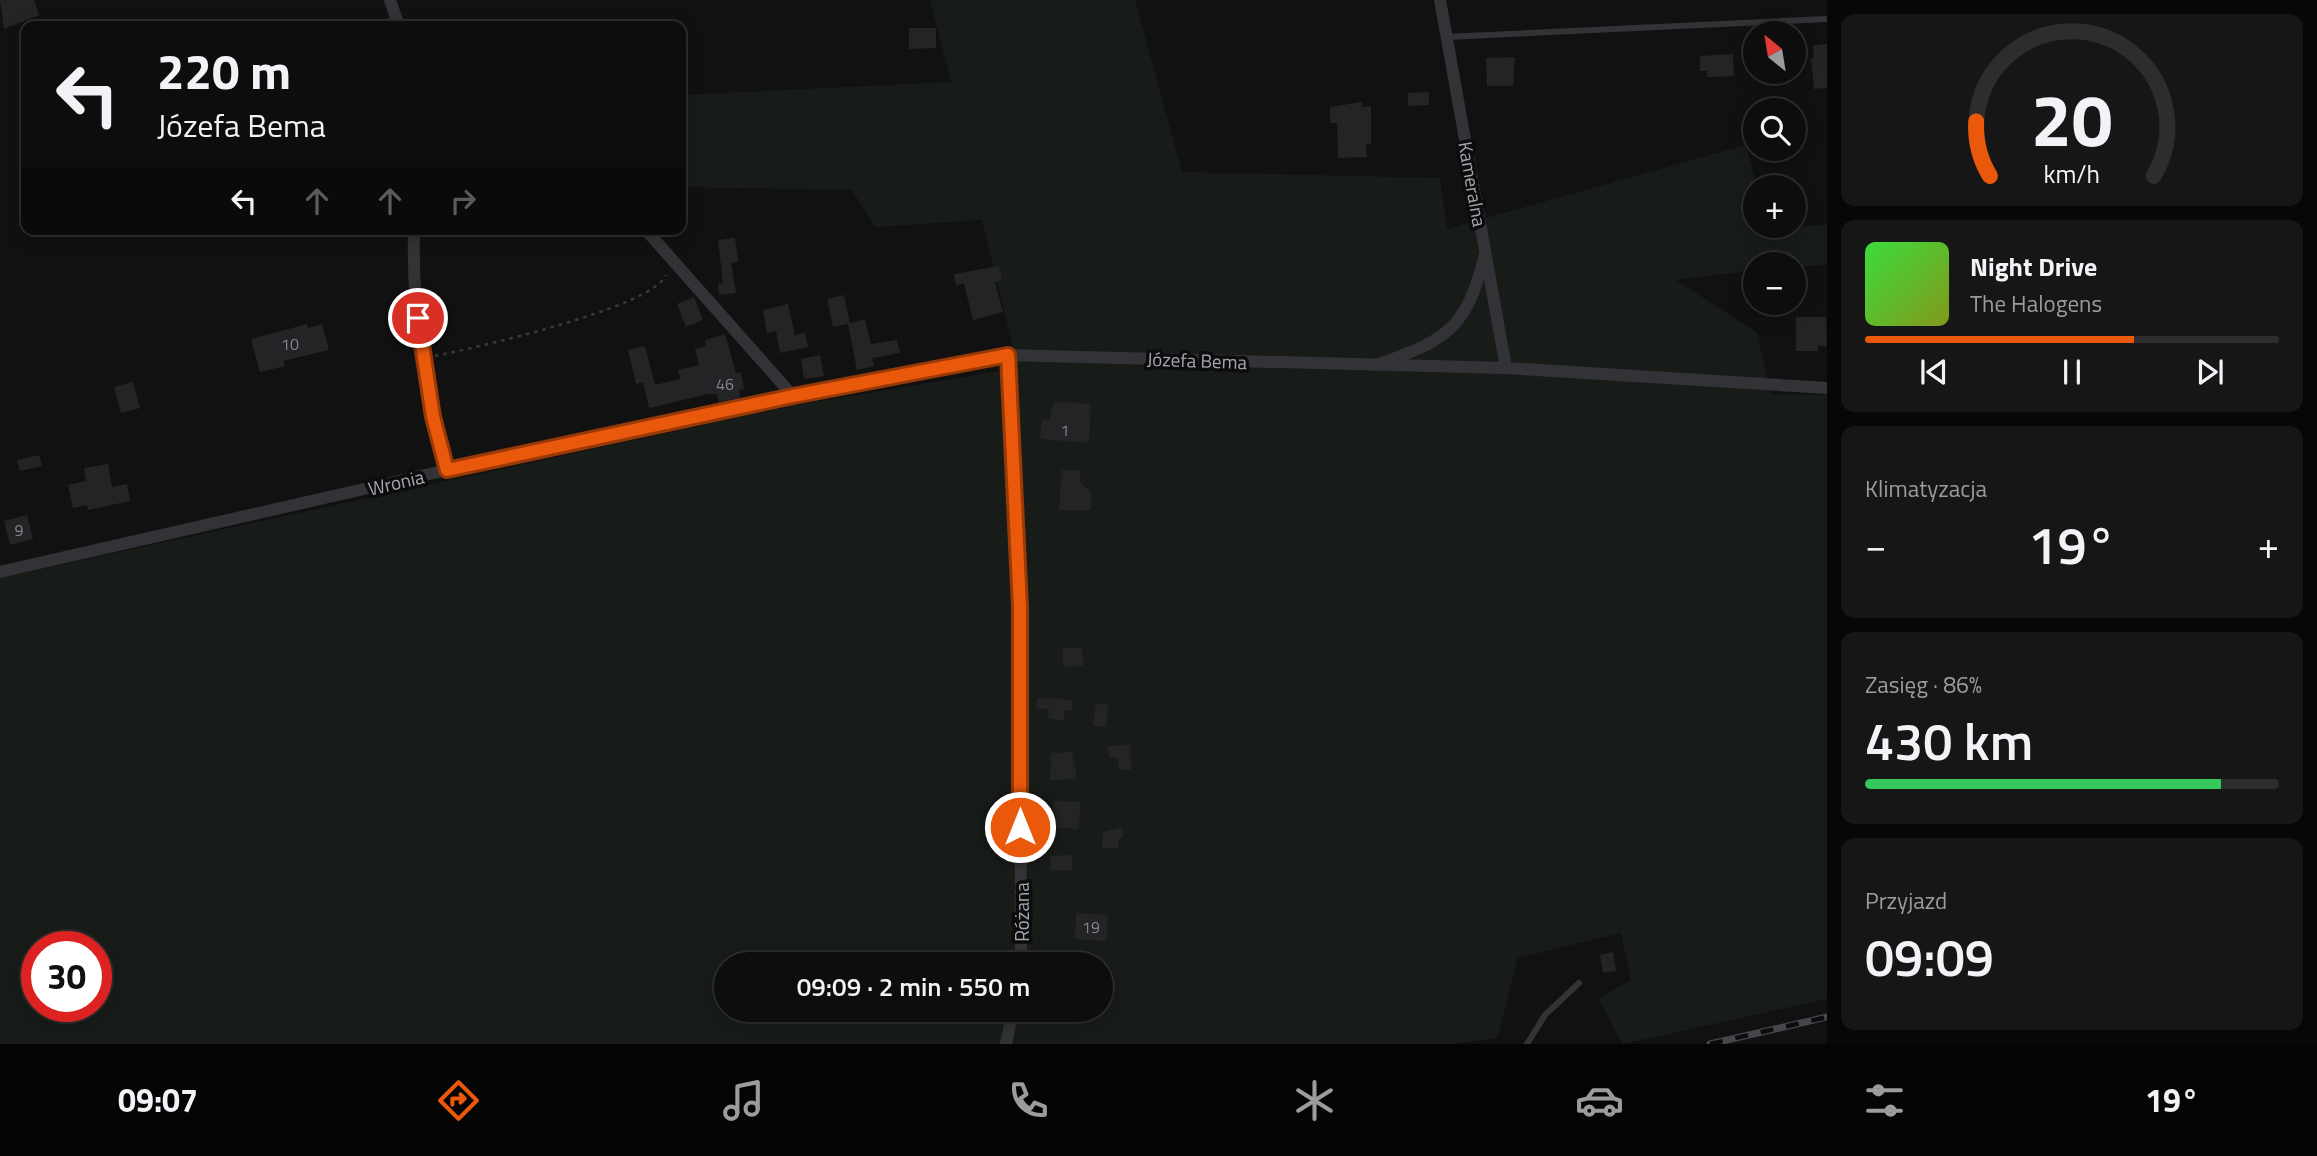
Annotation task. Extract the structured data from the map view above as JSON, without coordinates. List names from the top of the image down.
{
  "streets": {
    "street": [
      "Kameralna",
      "Józefa Bema",
      "Wronia",
      "Różana"
    ]
  },
  "crossings": [
    ["Kameralna", "Józefa Bema"],
    ["Józefa Bema", "Wronia"],
    ["Józefa Bema", "Różana"]
  ],
  "house_numbers": [
    "10",
    "46",
    "1",
    "9",
    "19"
  ],
  "north": "top left",
  "page": {
    "map_buttons": ["+", "−"],
    "turn": ["220 m", "Józefa Bema"],
    "song": ["Night Drive", "The Halogens"],
    "tile": [
      "Klimatyzacja",
      ["Zasięg · 86%", "430 km"],
      ["Przyjazd", "09:09"]
    ],
    "heat": ["−", "19°", "+"],
    "limit": "30",
    "trip": "09:09 · 2 min · 550 m",
    "tabs": ["09:07", "19°"],
    "gauge": ["20", "km/h"]
  }
}
